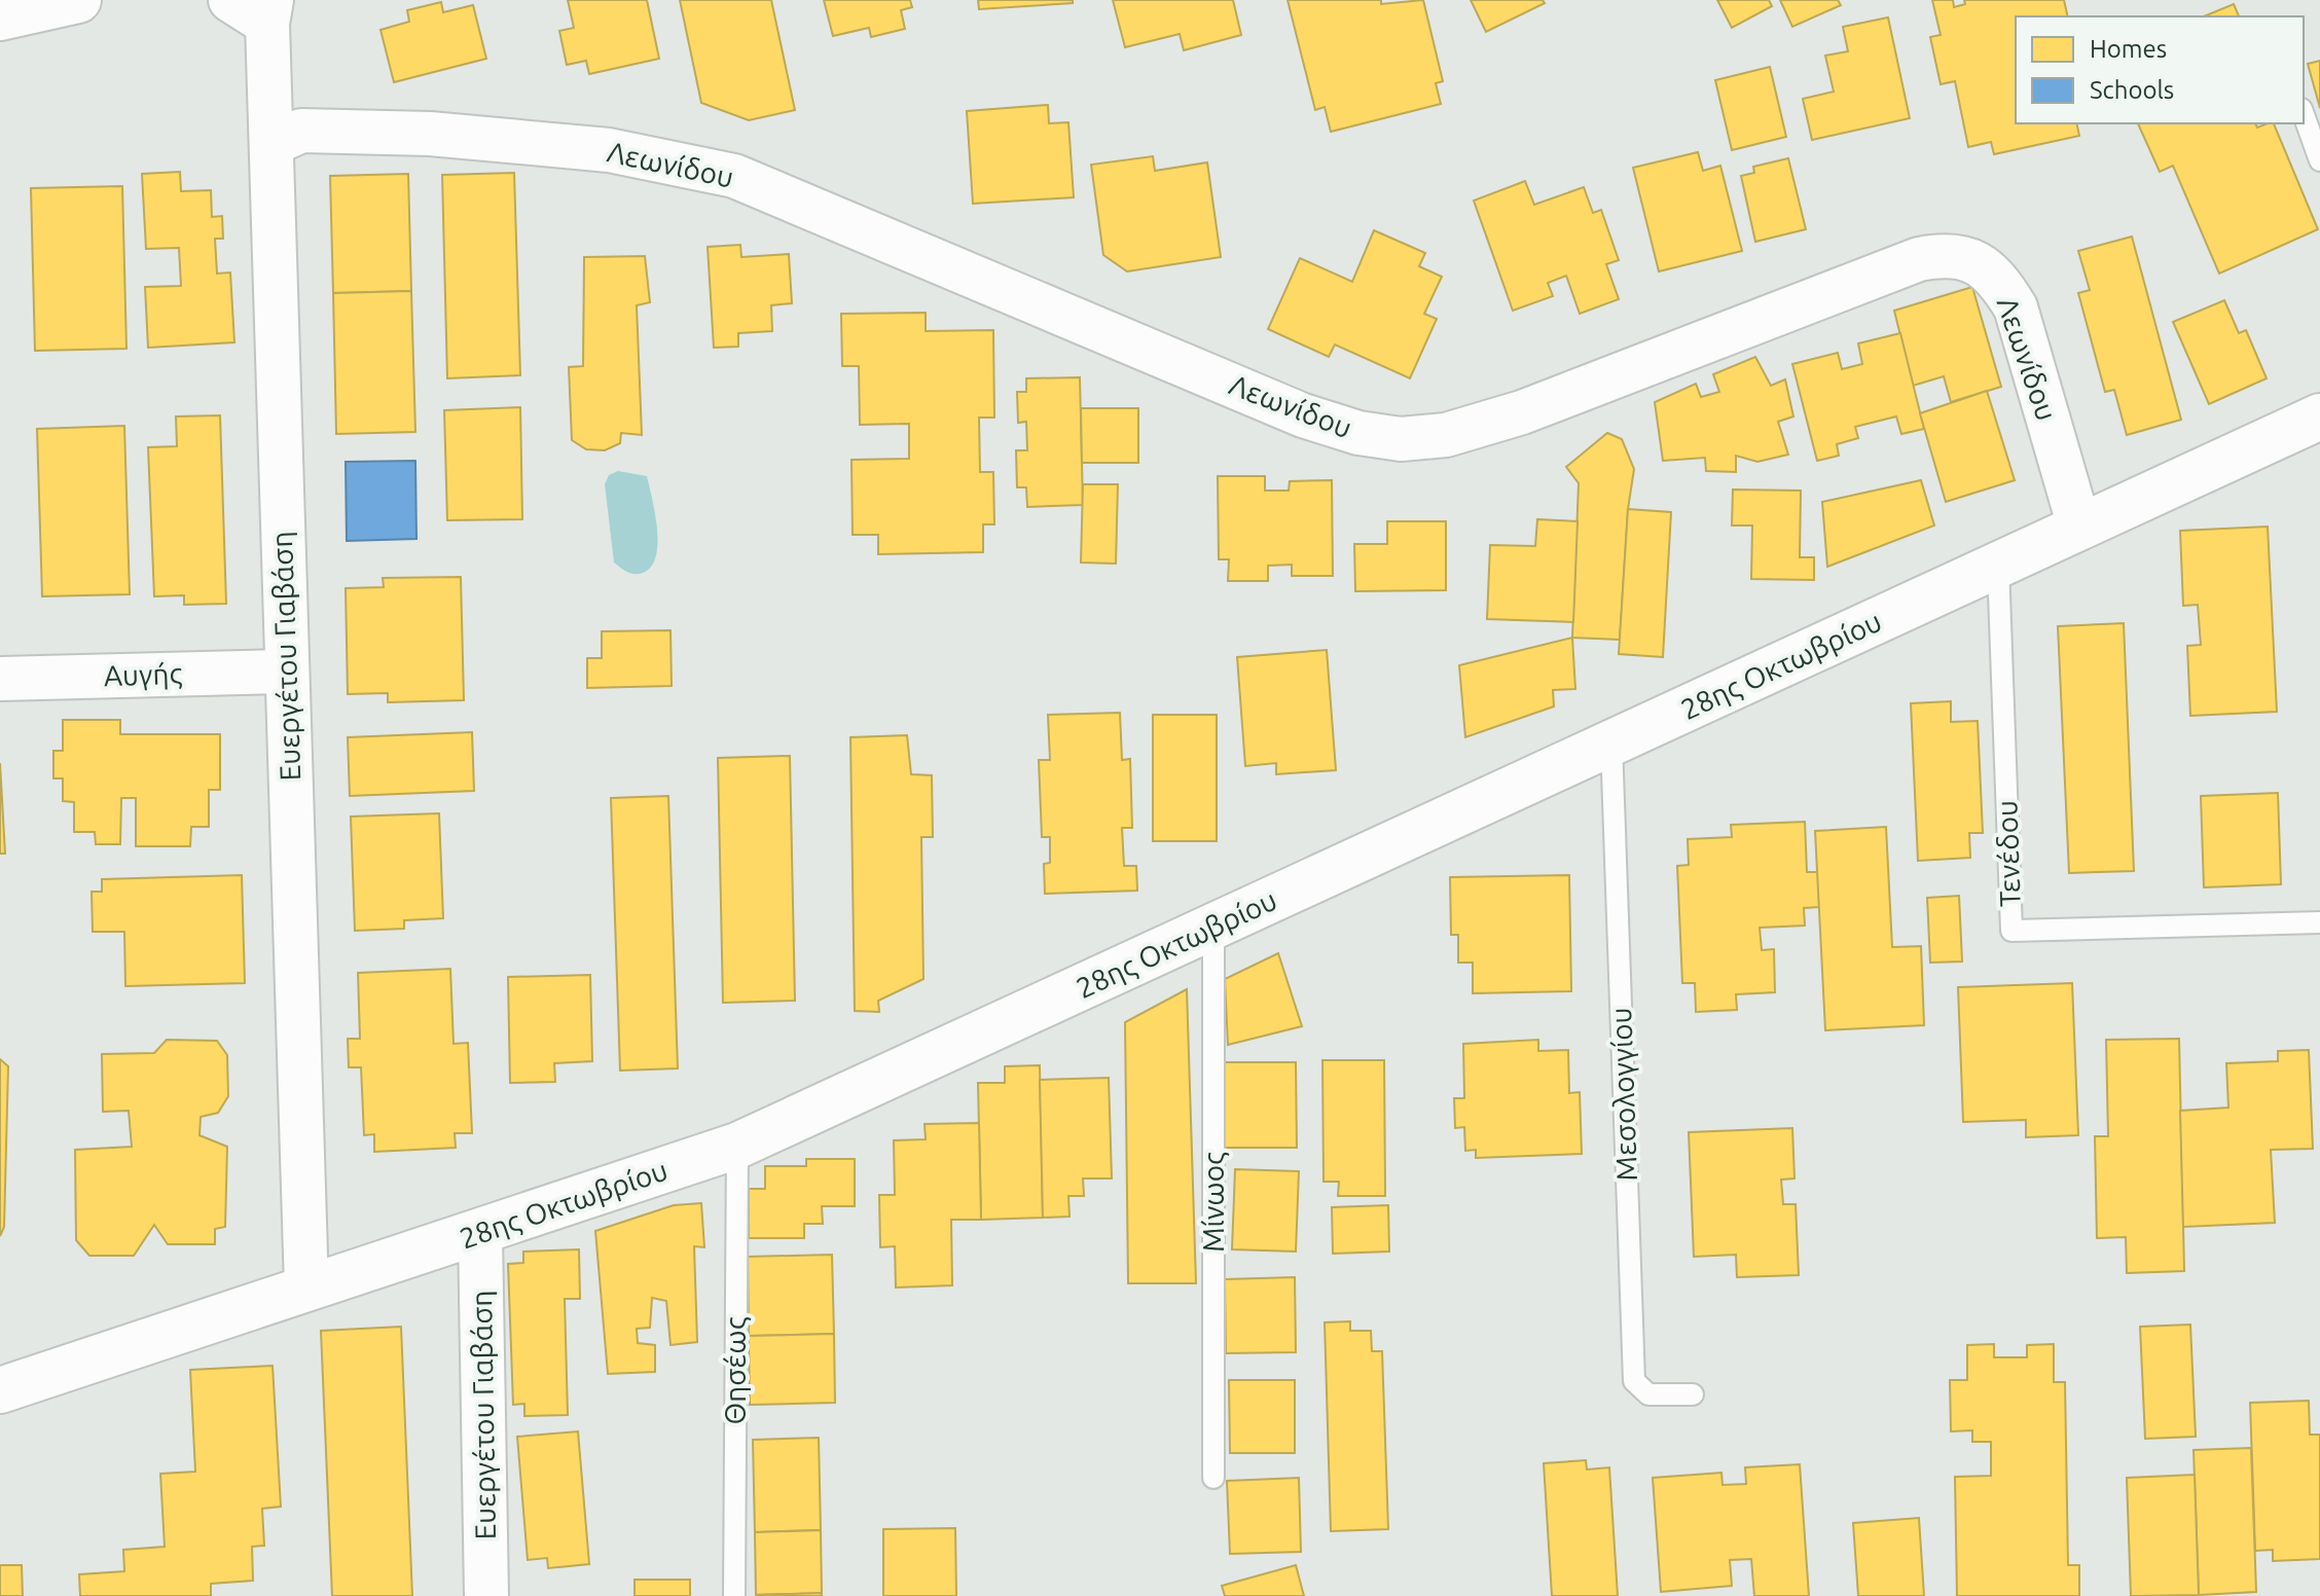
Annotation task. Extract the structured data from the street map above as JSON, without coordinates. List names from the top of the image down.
{
  "streets": {
    "street": [
      "Λεωνίδου",
      "Ευεργέτου Γιαβάση",
      "28ης Οκτωβρίου",
      "Αυγής"
    ],
    "lane": [
      "Τενέδου",
      "Μεσολογγίου",
      "Μίνωος",
      "Θησέως"
    ]
  },
  "crossings": [
    ["Λεωνίδου", "Ευεργέτου Γιαβάση"],
    ["Λεωνίδου", "28ης Οκτωβρίου"],
    ["Ευεργέτου Γιαβάση", "28ης Οκτωβρίου"],
    ["Ευεργέτου Γιαβάση", "Αυγής"],
    ["28ης Οκτωβρίου", "Τενέδου"],
    ["28ης Οκτωβρίου", "Μεσολογγίου"],
    ["28ης Οκτωβρίου", "Μίνωος"],
    ["28ης Οκτωβρίου", "Θησέως"]
  ],
  "legend": ["Homes", "Schools"]
}
